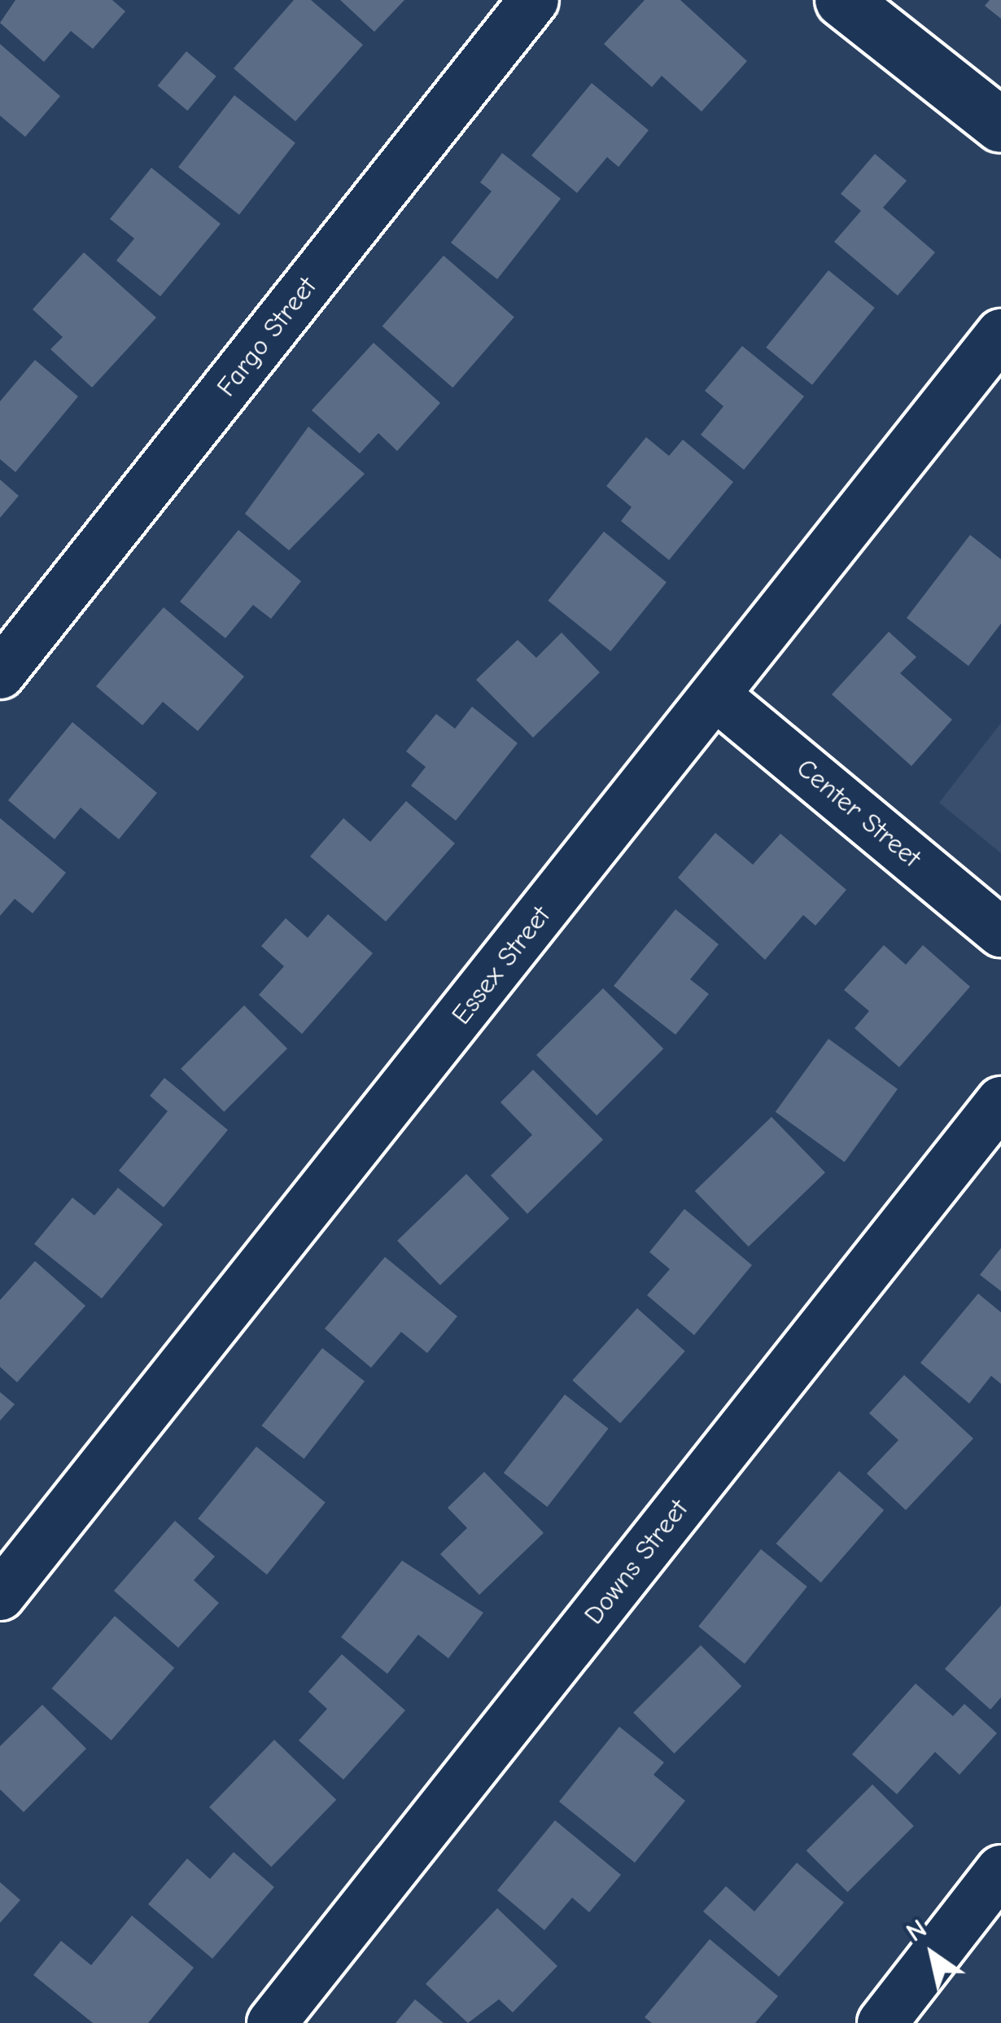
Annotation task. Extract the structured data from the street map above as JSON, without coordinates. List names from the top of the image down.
{
  "streets": {
    "street": [
      "Fargo Street",
      "Center Street",
      "Essex Street",
      "Downs Street"
    ]
  },
  "crossings": [
    ["Center Street", "Essex Street"]
  ],
  "north": "top left"
}
